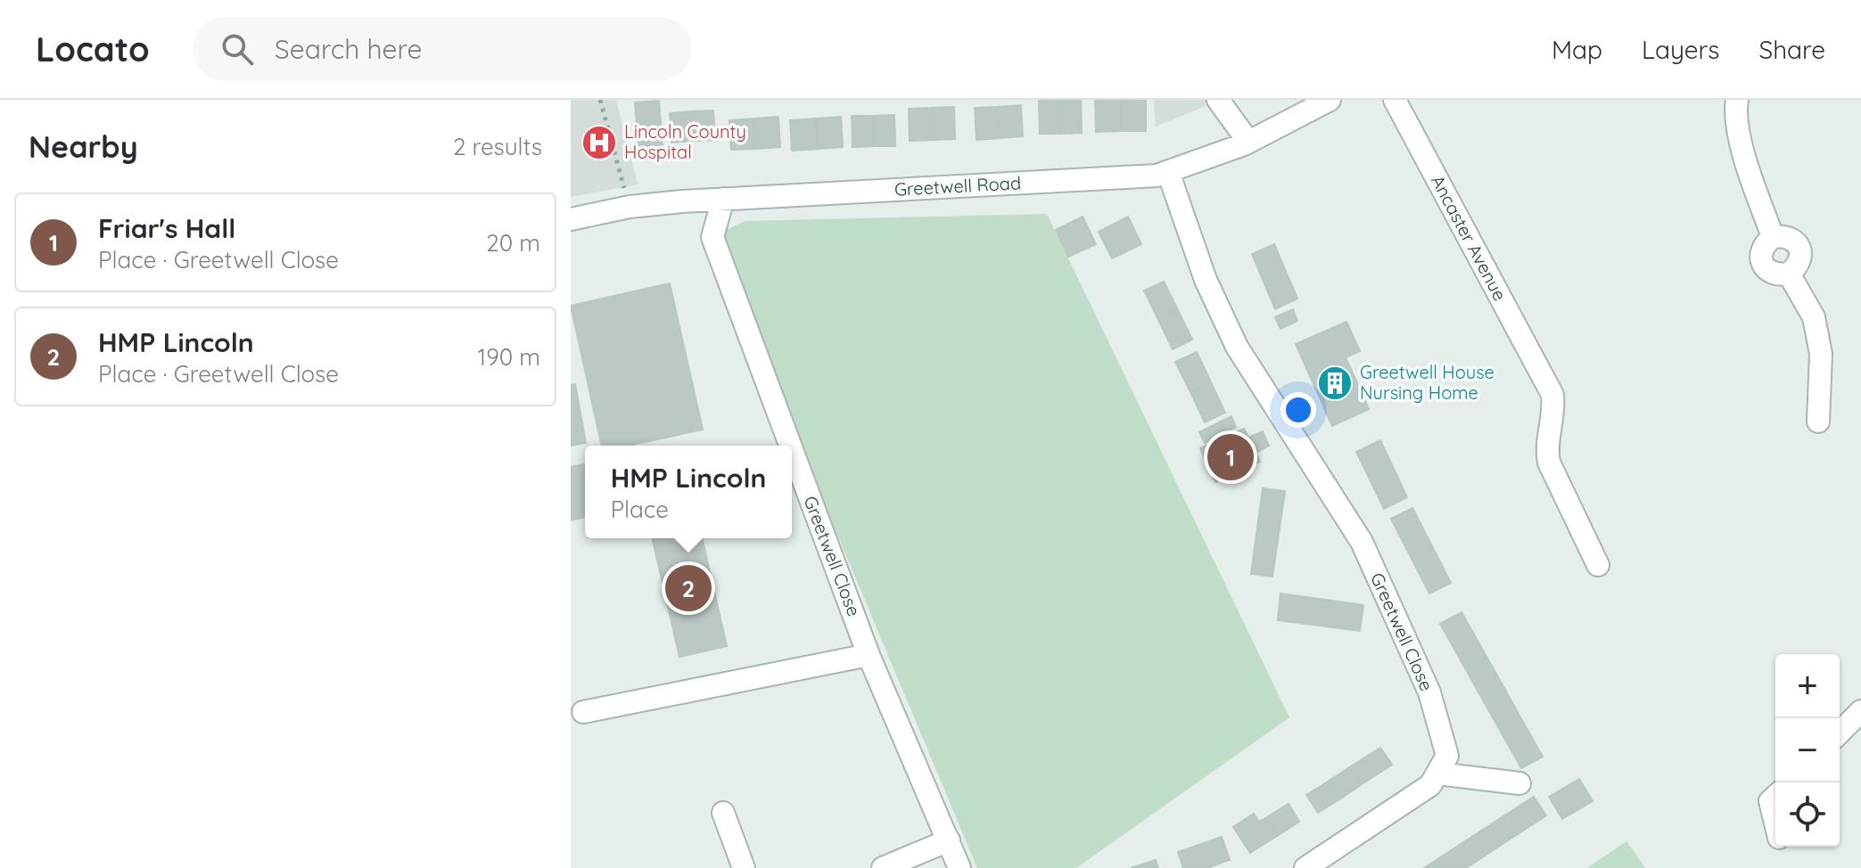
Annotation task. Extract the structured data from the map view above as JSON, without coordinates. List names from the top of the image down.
{
  "streets": {
    "street": ["Greetwell Road", "Ancaster Avenue", "Greetwell Close"]
  },
  "crossings": [
    ["Greetwell Road", "Greetwell Close"]
  ],
  "places": {
    "hospital": ["Lincoln County Hospital"],
    "building": ["Greetwell House Nursing Home"]
  },
  "page": {
    "header": "Locato",
    "search": "Search here",
    "nav": ["Map", "Layers", "Share"],
    "heading": ["Nearby", "2 results"],
    "list": [
      {
        "mark": "1",
        "name": "Friar's Hall",
        "note": "Place · Greetwell Close",
        "value": "20 m"
      },
      {
        "mark": "2",
        "name": "HMP Lincoln",
        "note": "Place · Greetwell Close",
        "value": "190 m"
      }
    ],
    "pins": ["1", "2"],
    "popup": ["HMP Lincoln", "Place"],
    "map_buttons": ["+", "−"]
  }
}
